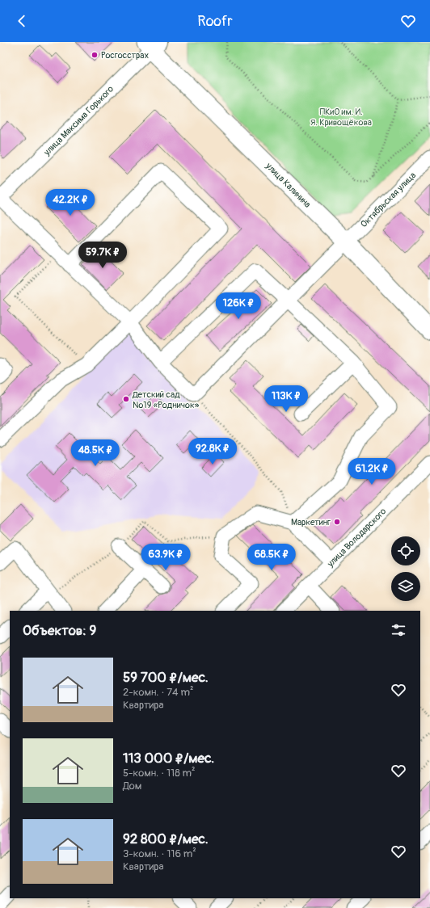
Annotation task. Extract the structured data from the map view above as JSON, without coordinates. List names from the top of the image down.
{
  "streets": {
    "main road": ["улица Калинина"],
    "street": ["улица Максима Горького", "Октябрьская улица", "улица Володарского"]
  },
  "crossings": [
    ["улица Максима Горького", "улица Калинина"],
    ["улица Калинина", "Октябрьская улица"]
  ],
  "parks": ["ПКиО им. И. Я. Кривощёкова"],
  "places": ["Росгосстрах", "Детский сад №19 «Родничок»", "Маркетинг"],
  "page": {
    "header": "Roofr",
    "price": [
      "42.2K ₽",
      "59.7K ₽",
      "126K ₽",
      "113K ₽",
      "92.8K ₽",
      "48.5K ₽",
      "61.2K ₽",
      "63.9K ₽",
      "68.5K ₽"
    ],
    "heading": "Объектов: 9",
    "list": [
      {
        "name": "59 700 ₽/мес.",
        "note": "2-комн. · 74 m² · Квартира"
      },
      {
        "name": "113 000 ₽/мес.",
        "note": "5-комн. · 118 m² · Дом"
      },
      {
        "name": "92 800 ₽/мес.",
        "note": "3-комн. · 116 m² · Квартира"
      }
    ]
  }
}
